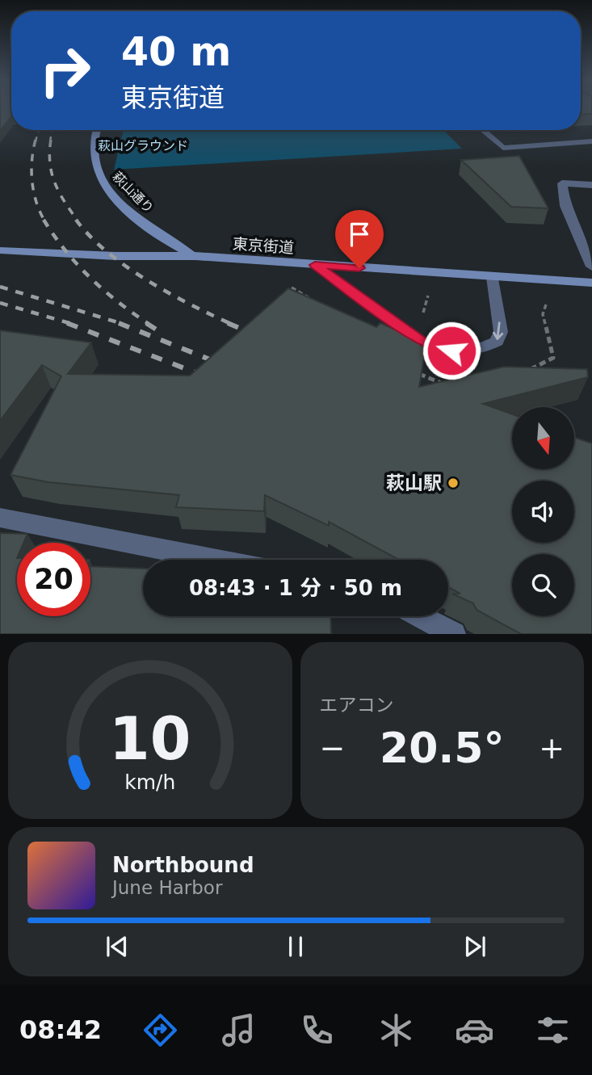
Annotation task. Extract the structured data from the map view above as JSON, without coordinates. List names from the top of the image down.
{
  "streets": {
    "street": ["萩山通り", "東京街道"]
  },
  "crossings": [
    ["萩山通り", "東京街道"]
  ],
  "parks": ["萩山グラウンド"],
  "places": ["萩山駅"],
  "north": "bottom",
  "page": {
    "turn": ["40 m", "東京街道"],
    "limit": "20",
    "trip": "08:43 · 1 分 · 50 m",
    "tile": "エアコン",
    "heat": ["−", "20.5°", "+"],
    "song": ["Northbound", "June Harbor"],
    "tabs": "08:42",
    "gauge": ["10", "km/h"]
  }
}
